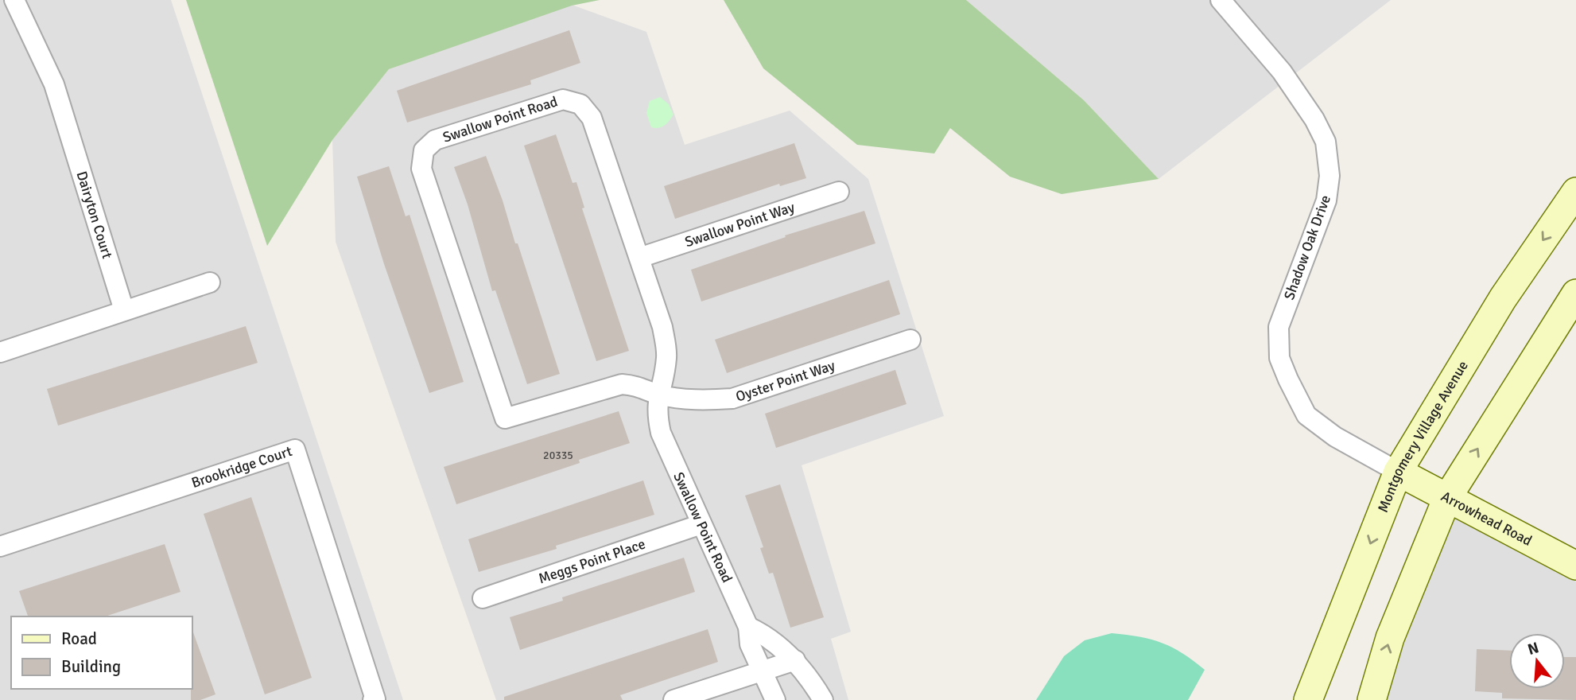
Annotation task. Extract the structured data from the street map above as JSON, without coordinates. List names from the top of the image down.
{
  "streets": {
    "main road": ["Montgomery Village Avenue", "Arrowhead Road"],
    "street": [
      "Swallow Point Road",
      "Dairyton Court",
      "Swallow Point Way",
      "Shadow Oak Drive",
      "Oyster Point Way",
      "Brookridge Court",
      "Meggs Point Place"
    ]
  },
  "crossings": [
    ["Swallow Point Road", "Swallow Point Way"],
    ["Swallow Point Road", "Oyster Point Way"],
    ["Swallow Point Road", "Meggs Point Place"],
    ["Shadow Oak Drive", "Montgomery Village Avenue"],
    ["Shadow Oak Drive", "Arrowhead Road"],
    ["Montgomery Village Avenue", "Arrowhead Road"]
  ],
  "house_numbers": ["20335"],
  "legend": ["Road", "Building"],
  "north": "top"
}
